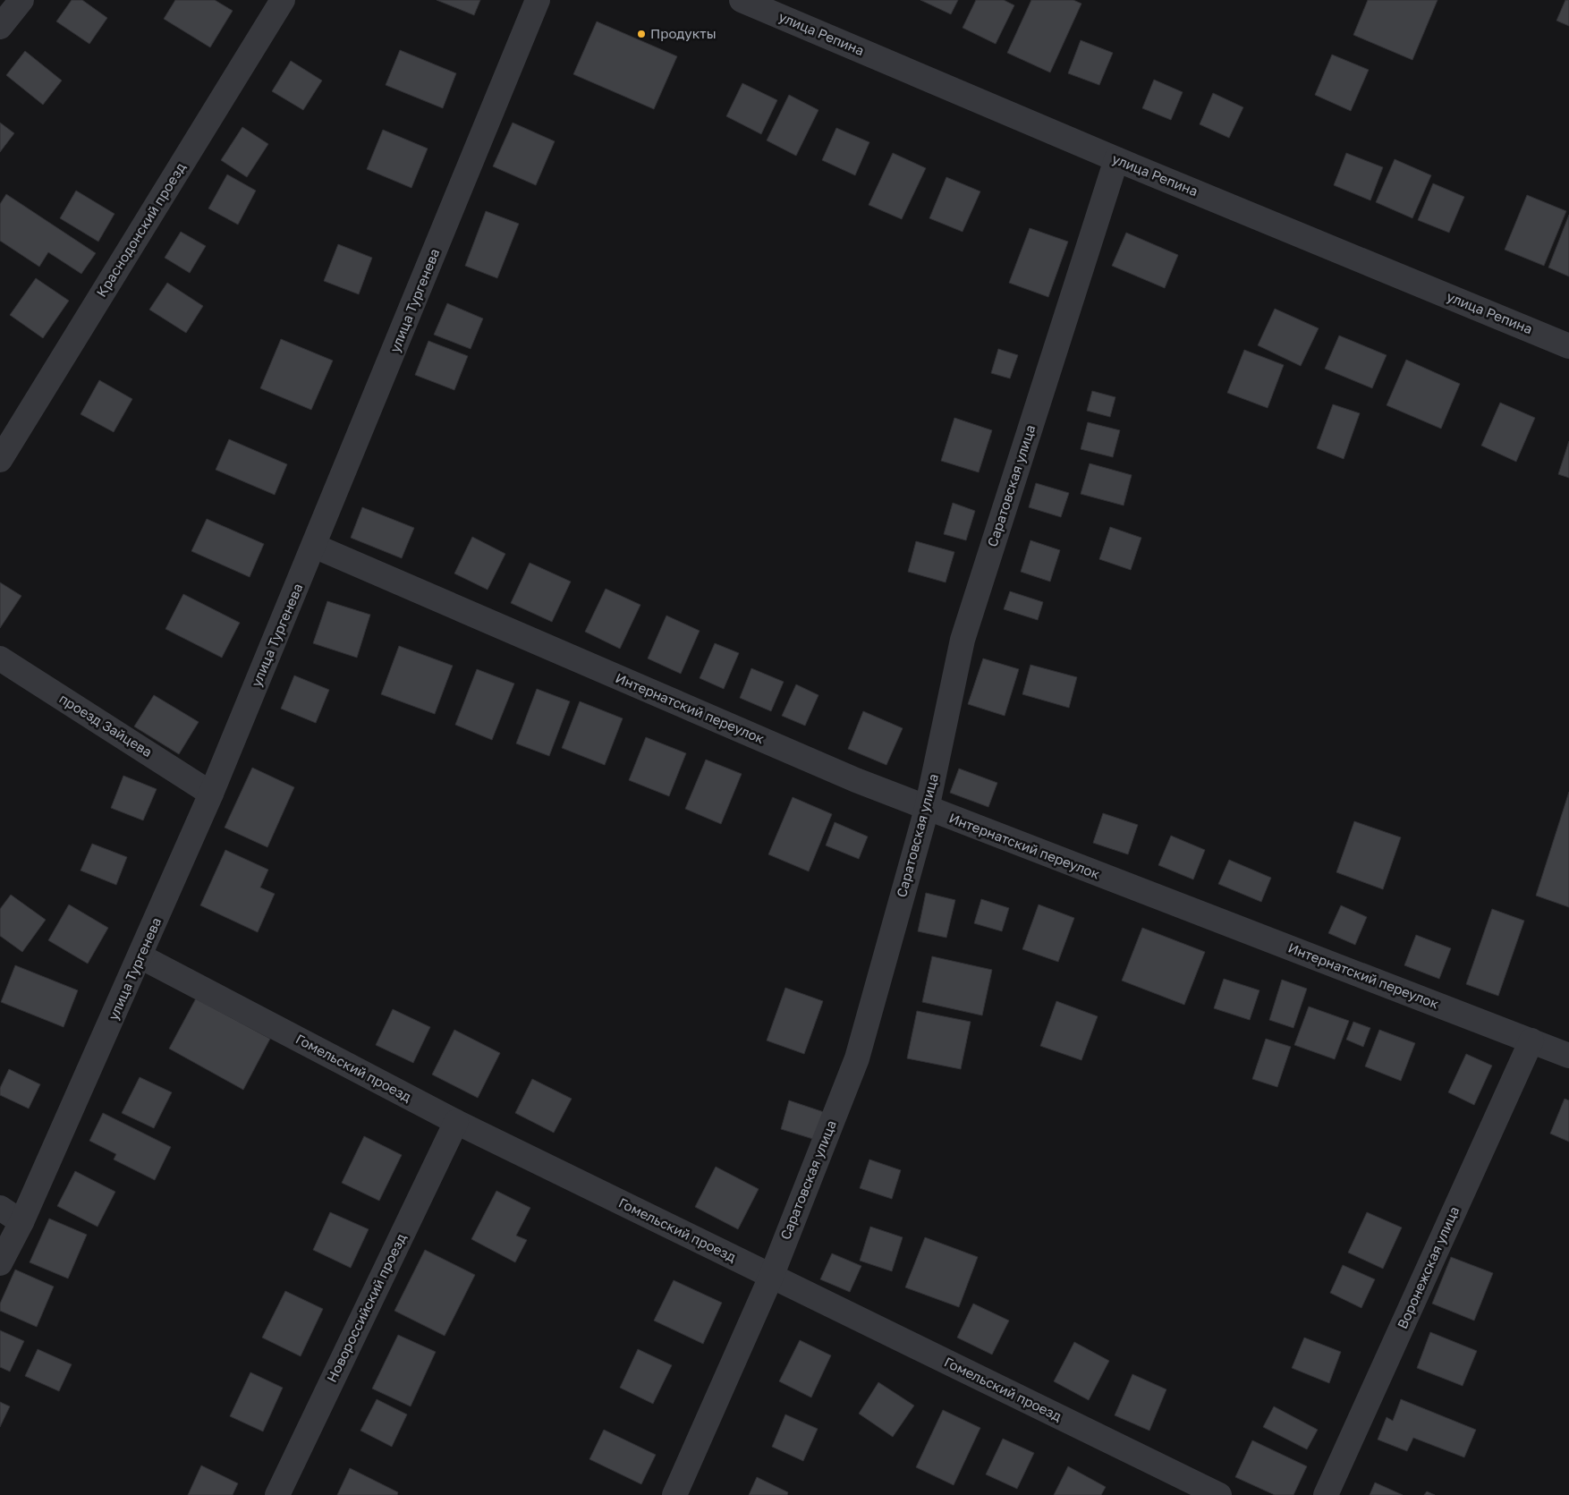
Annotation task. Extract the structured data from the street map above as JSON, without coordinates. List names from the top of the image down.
{
  "streets": {
    "street": [
      "улица Репина",
      "Краснодонский проезд",
      "улица Тургенева",
      "Саратовская улица",
      "Интернатский переулок",
      "проезд Зайцева",
      "Гомельский проезд",
      "Воронежская улица",
      "Новороссийский проезд"
    ]
  },
  "crossings": [
    ["улица Репина", "Саратовская улица"],
    ["улица Тургенева", "Интернатский переулок"],
    ["улица Тургенева", "проезд Зайцева"],
    ["улица Тургенева", "Гомельский проезд"],
    ["Саратовская улица", "Интернатский переулок"],
    ["Саратовская улица", "Гомельский проезд"],
    ["Интернатский переулок", "Воронежская улица"],
    ["Гомельский проезд", "Новороссийский проезд"]
  ],
  "places": ["Продукты"]
}
